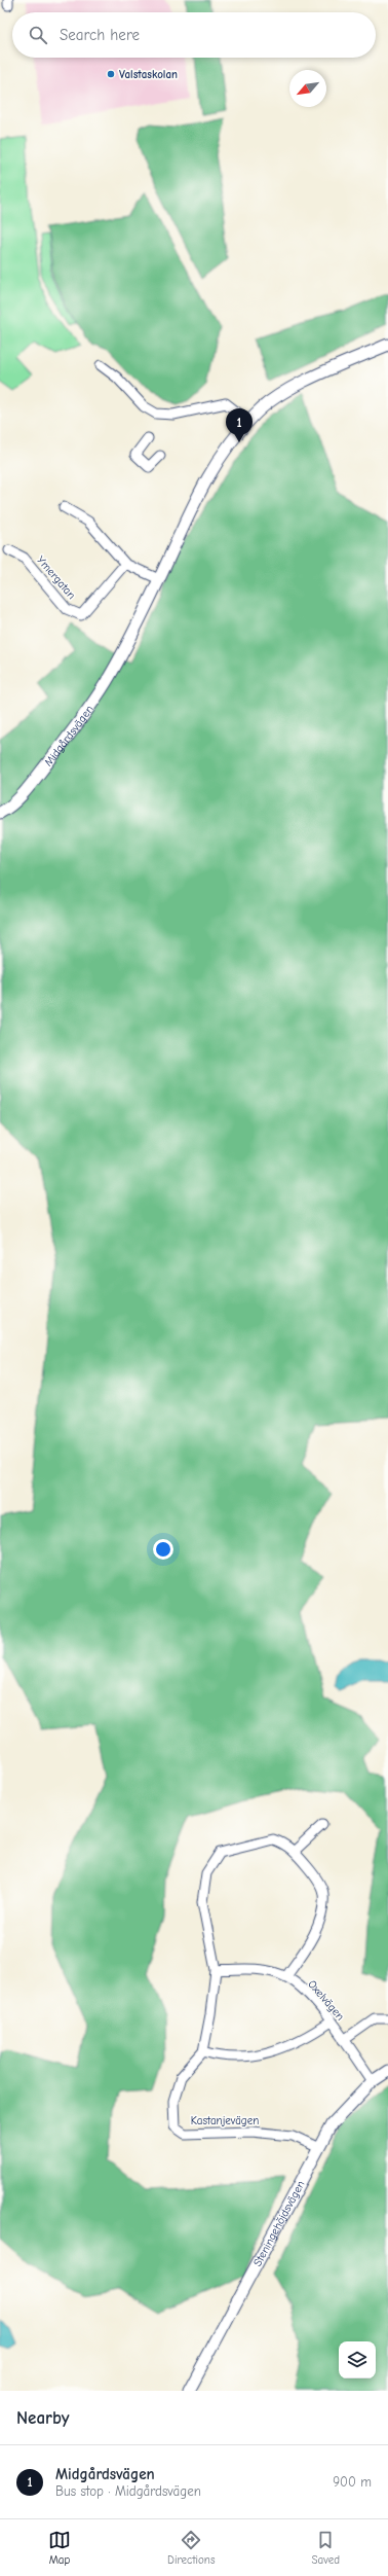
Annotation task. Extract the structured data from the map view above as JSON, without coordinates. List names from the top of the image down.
{
  "streets": {
    "street": [
      "Ymergatan",
      "Midgårdsvägen",
      "Oxelvägen",
      "Kastanjevägen",
      "Steningehöjdsvägen"
    ]
  },
  "crossings": [
    ["Oxelvägen", "Steningehöjdsvägen"],
    ["Kastanjevägen", "Steningehöjdsvägen"]
  ],
  "places": ["Valstaskolan"],
  "north": "bottom left",
  "page": {
    "search": "Search here",
    "pins": "1",
    "heading": "Nearby",
    "list": [
      {
        "mark": "1",
        "name": "Midgårdsvägen",
        "note": "Bus stop · Midgårdsvägen",
        "value": "900 m"
      }
    ],
    "nav": ["Map", "Directions", "Saved"]
  }
}
